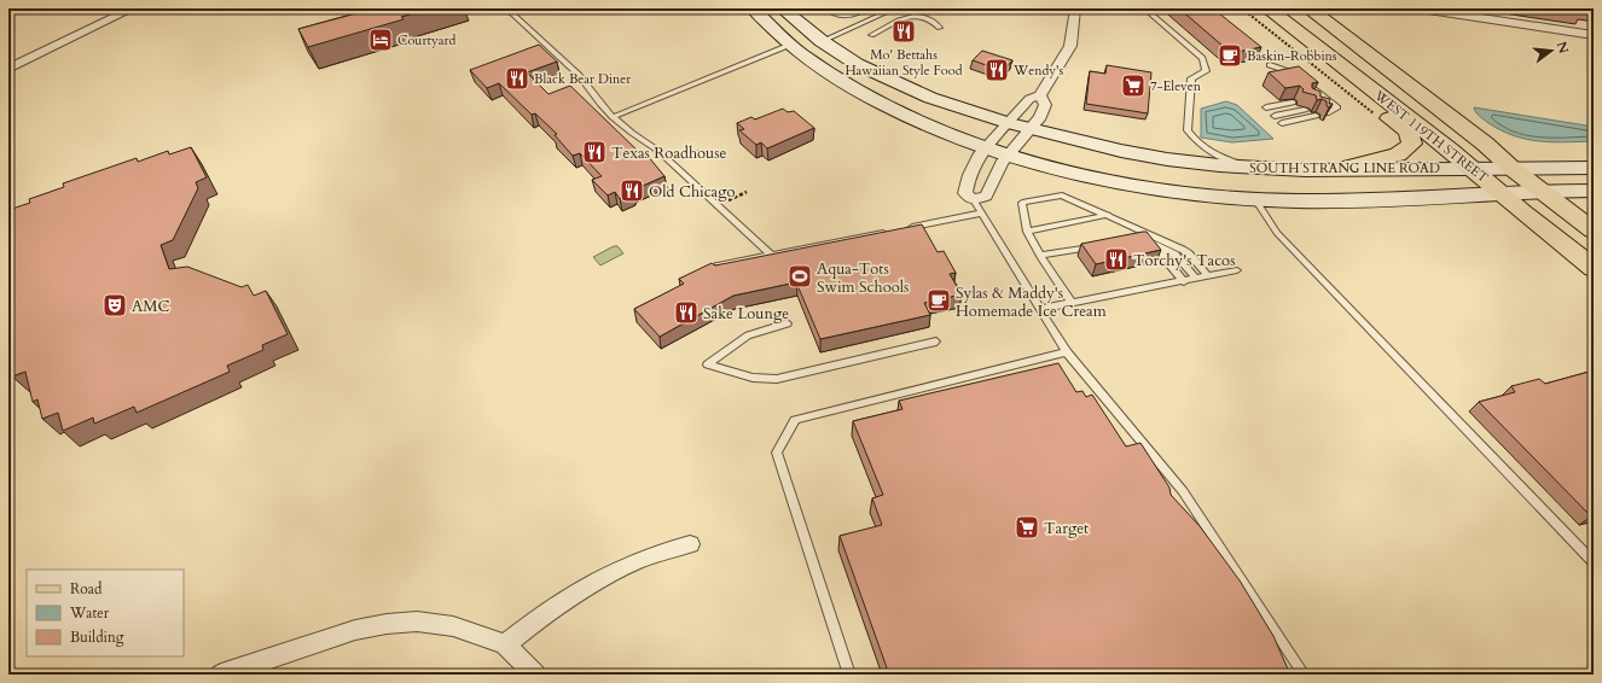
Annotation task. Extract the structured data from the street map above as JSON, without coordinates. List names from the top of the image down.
{
  "streets": {
    "main road": ["WEST 119TH STREET", "SOUTH STRANG LINE ROAD"]
  },
  "crossings": [
    ["WEST 119TH STREET", "SOUTH STRANG LINE ROAD"]
  ],
  "places": {
    "restaurant": [
      "Mo' Bettahs Hawaiian Style Food",
      "Wendy's",
      "Black Bear Diner",
      "Texas Roadhouse",
      "Old Chicago",
      "Torchy's Tacos",
      "Sake Lounge"
    ],
    "hotel": ["Courtyard"],
    "cafe": ["Baskin-Robbins", "Sylas & Maddy's Homemade Ice Cream"],
    "supermarket": ["7-Eleven", "Target"],
    "sports": ["Aqua-Tots Swim Schools"],
    "theatre": ["AMC"]
  },
  "legend": ["Road", "Water", "Building"],
  "north": "right"
}
